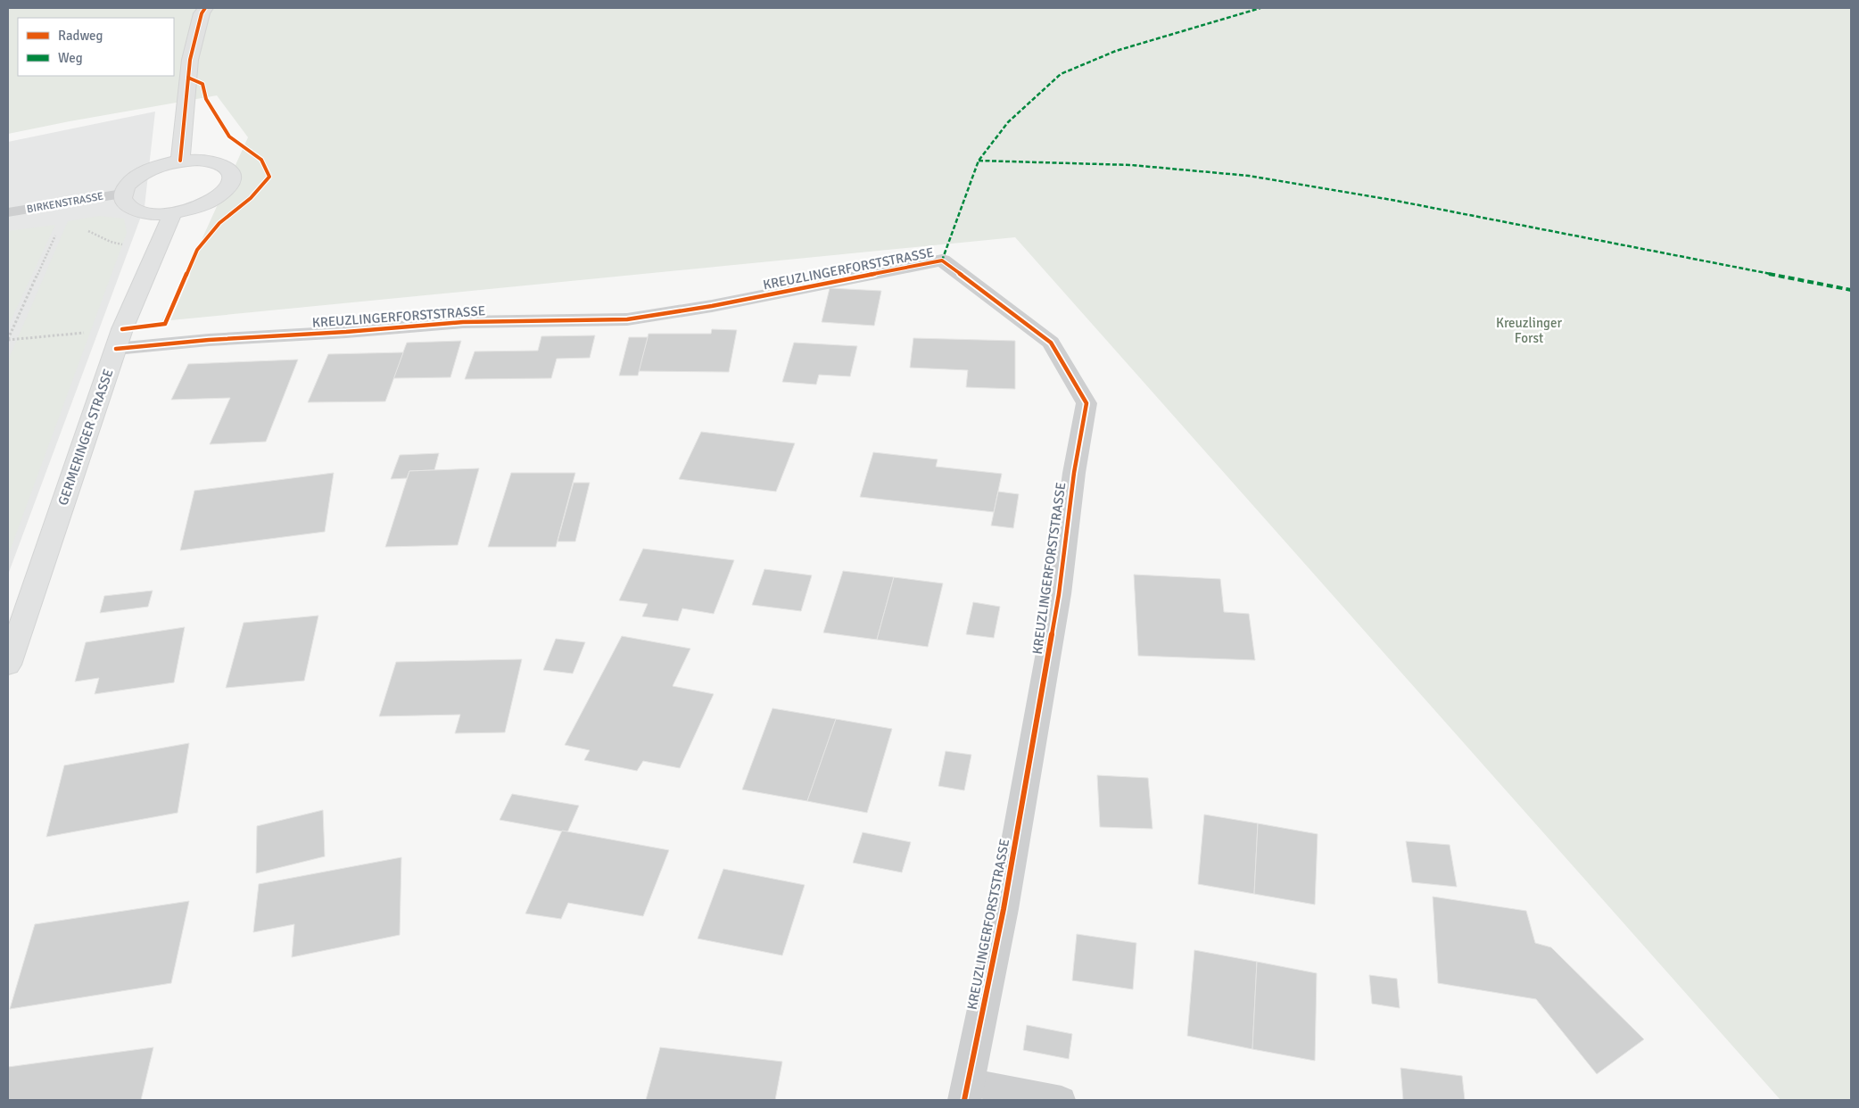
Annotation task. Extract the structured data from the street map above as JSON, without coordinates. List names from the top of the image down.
{
  "streets": {
    "street": ["KREUZLINGERFORSTSTRASSE", "GERMERINGER STRASSE"],
    "lane": ["BIRKENSTRASSE"]
  },
  "crossings": [
    ["KREUZLINGERFORSTSTRASSE", "GERMERINGER STRASSE"]
  ],
  "parks": ["Kreuzlinger Forst"],
  "legend": ["Radweg", "Weg"]
}
